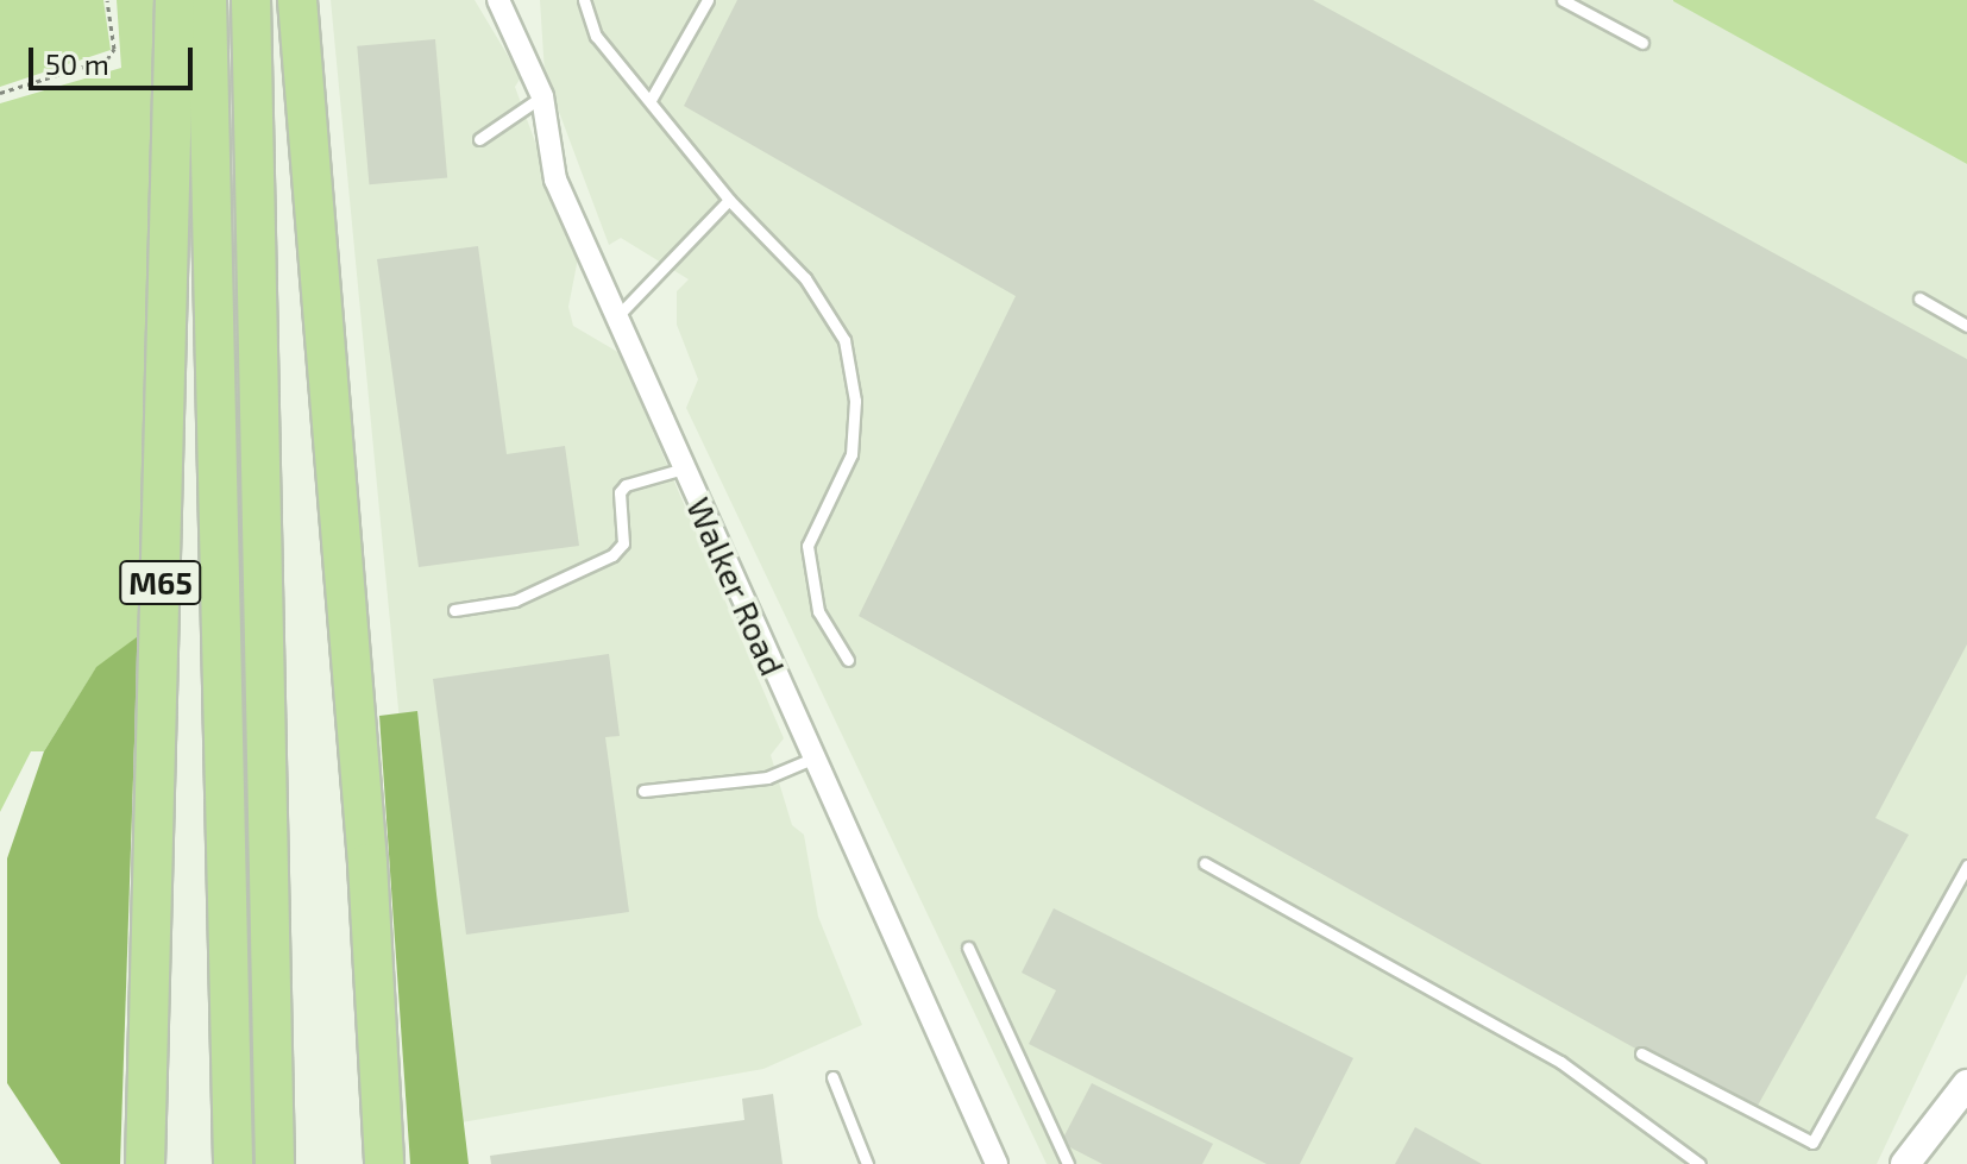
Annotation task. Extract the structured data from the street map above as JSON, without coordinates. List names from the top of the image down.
{
  "streets": {
    "highway": ["M65"],
    "street": ["Walker Road"]
  },
  "scale_bar": "50 m"
}
